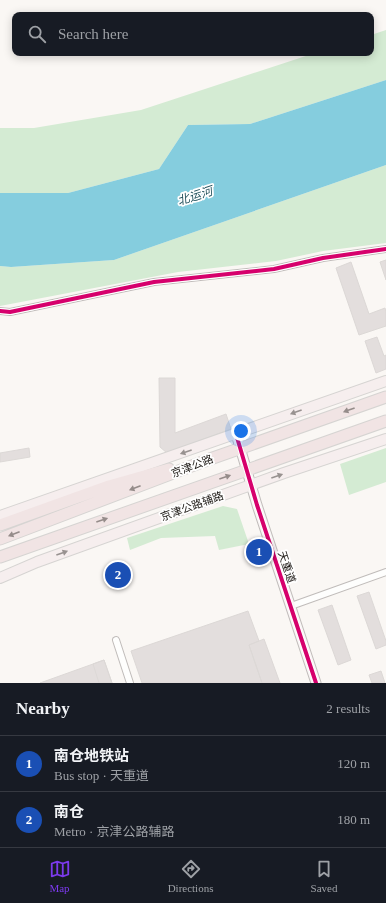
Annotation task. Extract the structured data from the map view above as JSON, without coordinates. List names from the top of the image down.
{
  "streets": {
    "highway": ["京津公路"],
    "main road": ["京津公路辅路"],
    "street": ["天重道"]
  },
  "crossings": [
    ["京津公路", "天重道"],
    ["京津公路辅路", "天重道"]
  ],
  "water": ["北运河"],
  "page": {
    "search": "Search here",
    "pins": ["1", "2"],
    "heading": ["Nearby", "2 results"],
    "list": [
      {
        "mark": "1",
        "name": "南仓地铁站",
        "note": "Bus stop · 天重道",
        "value": "120 m"
      },
      {
        "mark": "2",
        "name": "南仓",
        "note": "Metro · 京津公路辅路",
        "value": "180 m"
      }
    ],
    "nav": ["Map", "Directions", "Saved"]
  }
}
